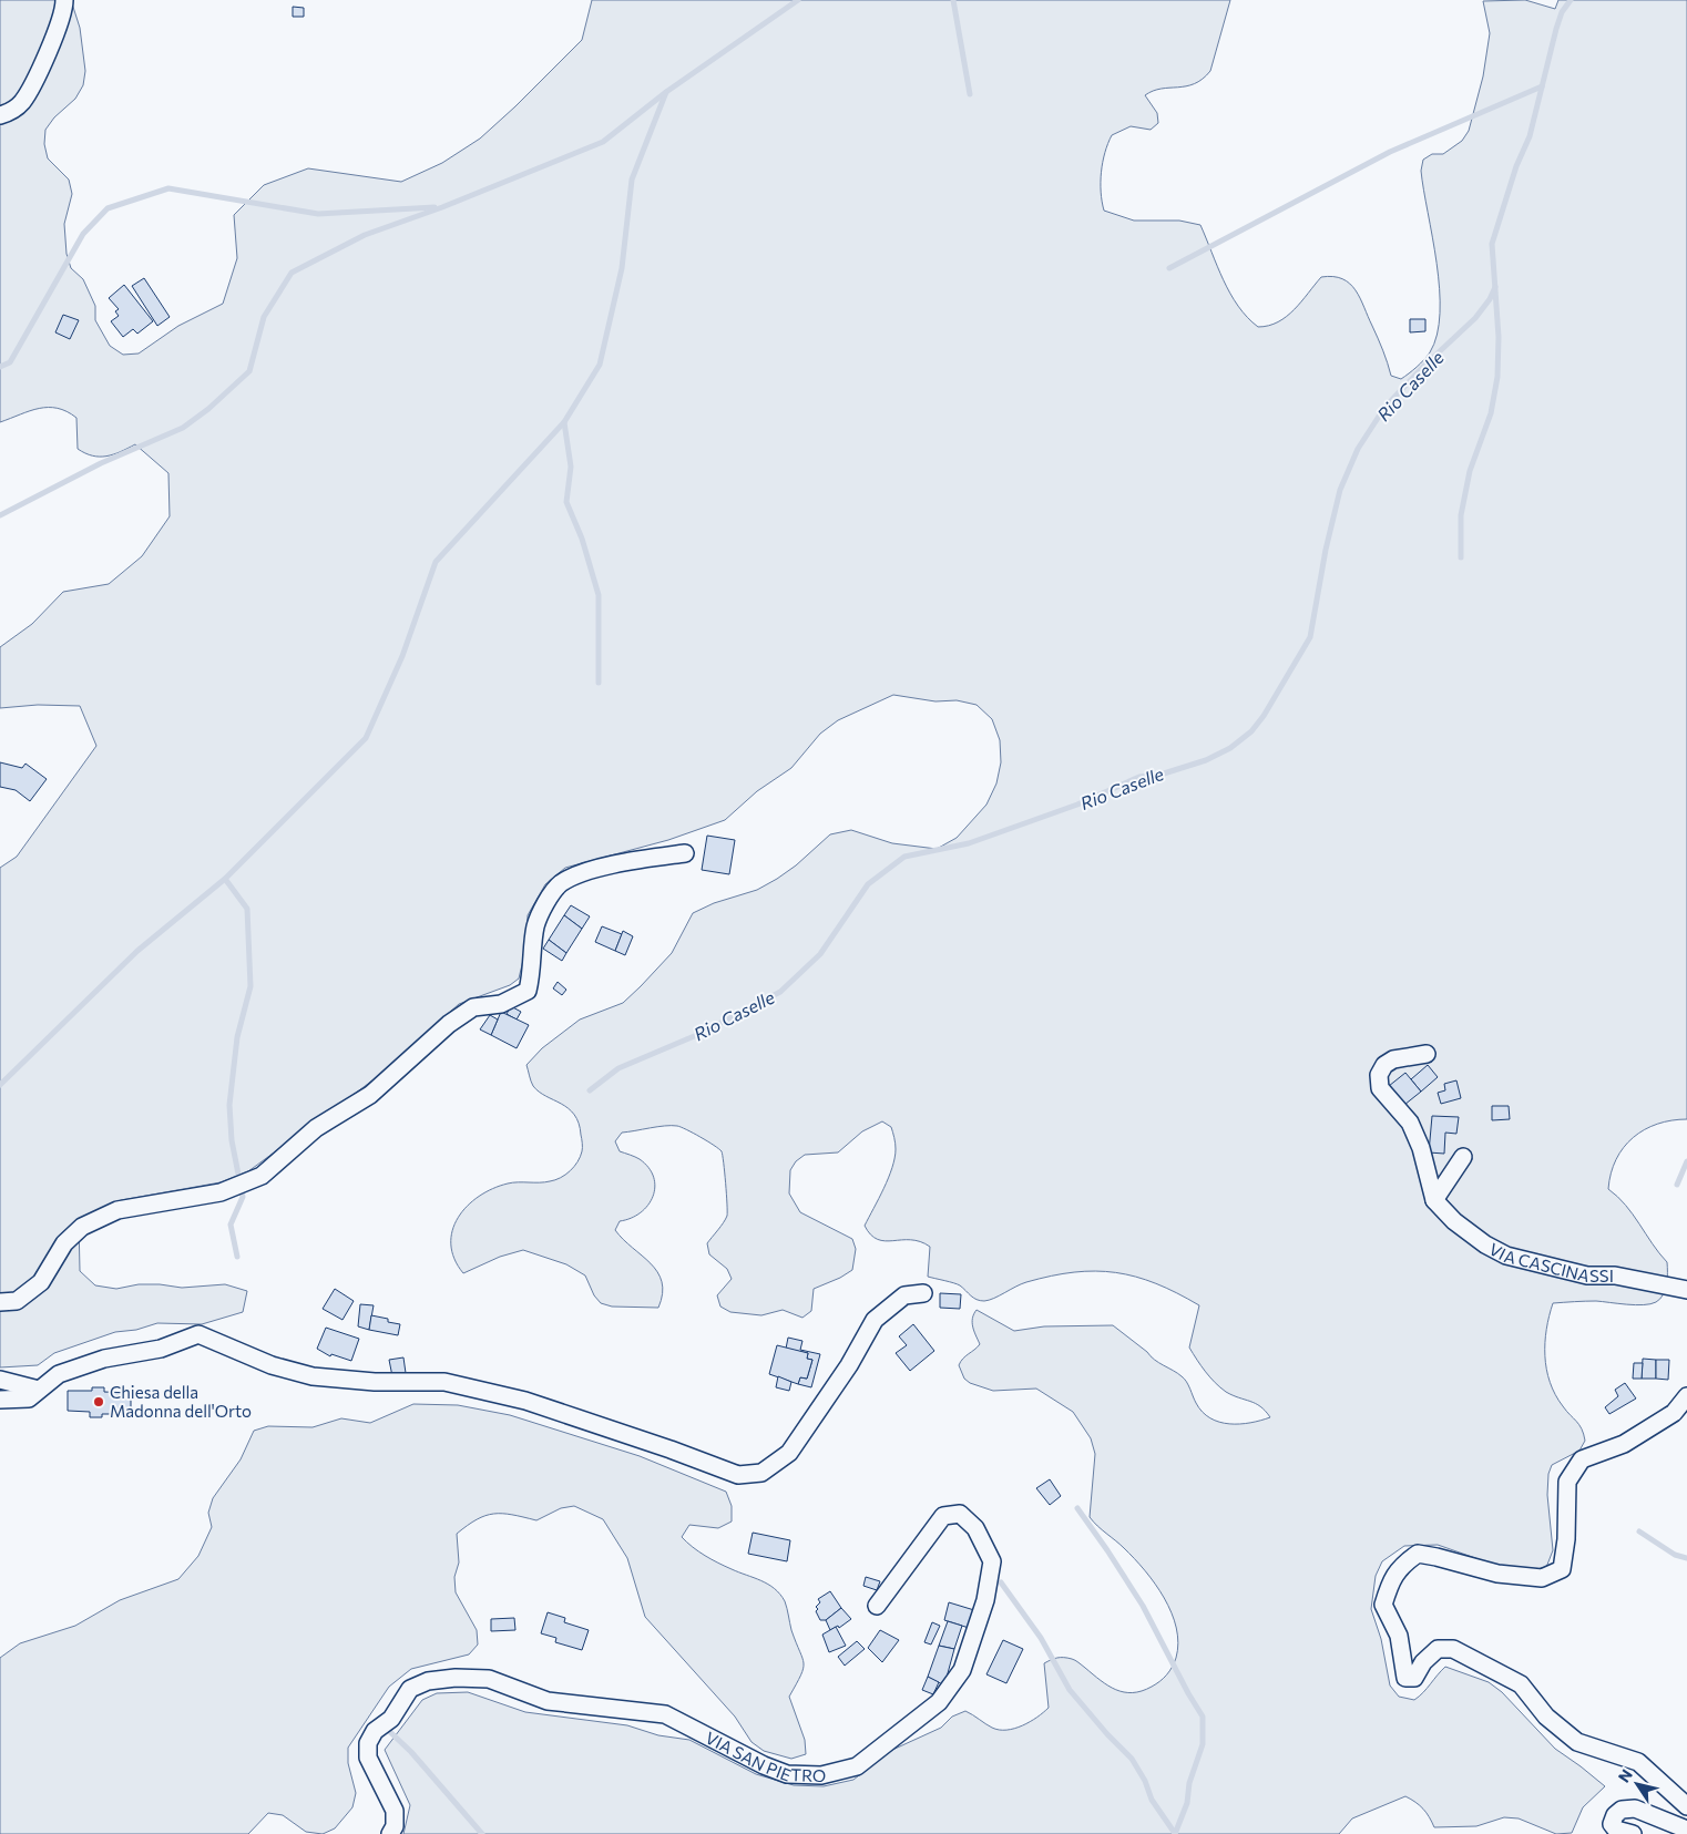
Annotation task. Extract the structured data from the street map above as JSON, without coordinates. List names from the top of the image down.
{
  "streets": {
    "street": ["VIA CASCINASSI", "VIA SAN PIETRO"]
  },
  "water": ["Rio Caselle"],
  "places": ["Chiesa della Madonna dell'Orto"],
  "north": "top left"
}
